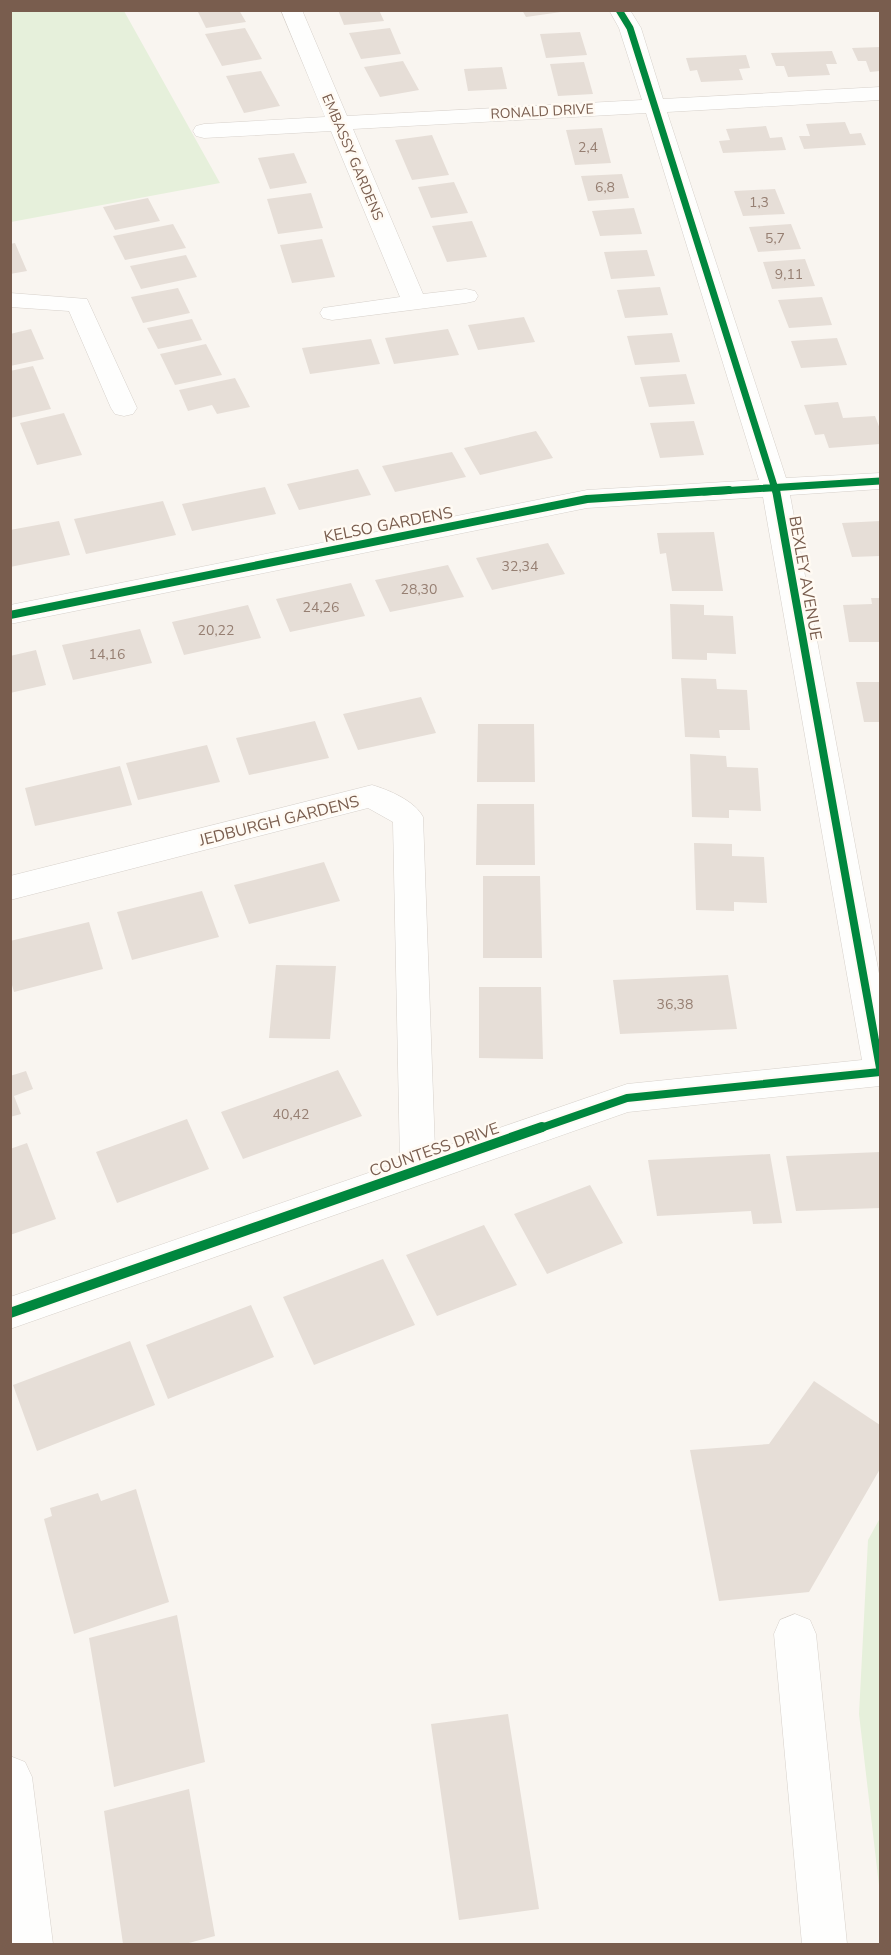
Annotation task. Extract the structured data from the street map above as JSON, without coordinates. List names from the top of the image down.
{
  "streets": {
    "street": [
      "RONALD DRIVE",
      "EMBASSY GARDENS",
      "KELSO GARDENS",
      "BEXLEY AVENUE",
      "JEDBURGH GARDENS",
      "COUNTESS DRIVE"
    ]
  },
  "crossings": [
    ["RONALD DRIVE", "EMBASSY GARDENS"],
    ["RONALD DRIVE", "BEXLEY AVENUE"],
    ["KELSO GARDENS", "BEXLEY AVENUE"],
    ["BEXLEY AVENUE", "COUNTESS DRIVE"],
    ["JEDBURGH GARDENS", "COUNTESS DRIVE"]
  ],
  "house_numbers": [
    "2,4",
    "6,8",
    "1,3",
    "5,7",
    "9,11",
    "32,34",
    "28,30",
    "24,26",
    "20,22",
    "14,16",
    "36,38",
    "40,42"
  ]
}
